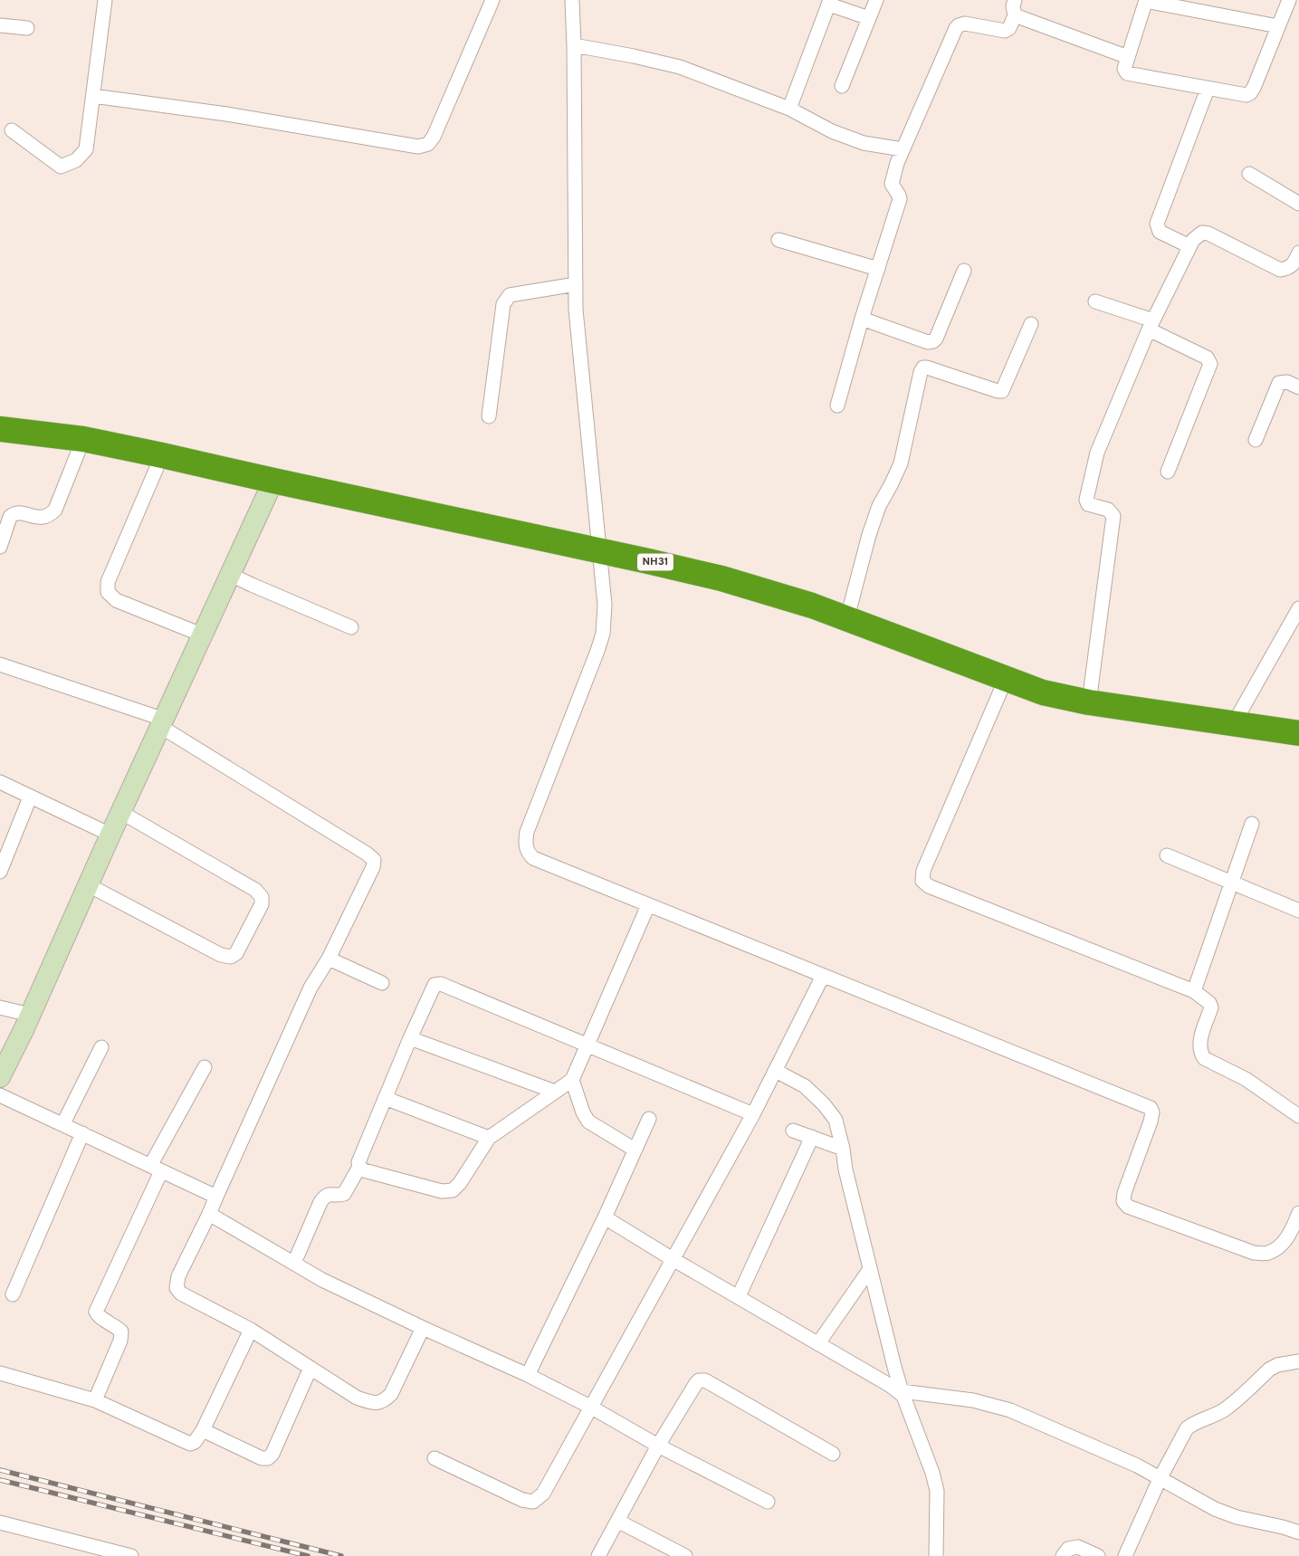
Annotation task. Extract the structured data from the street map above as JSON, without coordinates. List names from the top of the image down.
{
  "streets": {
    "highway": ["NH31"]
  }
}
